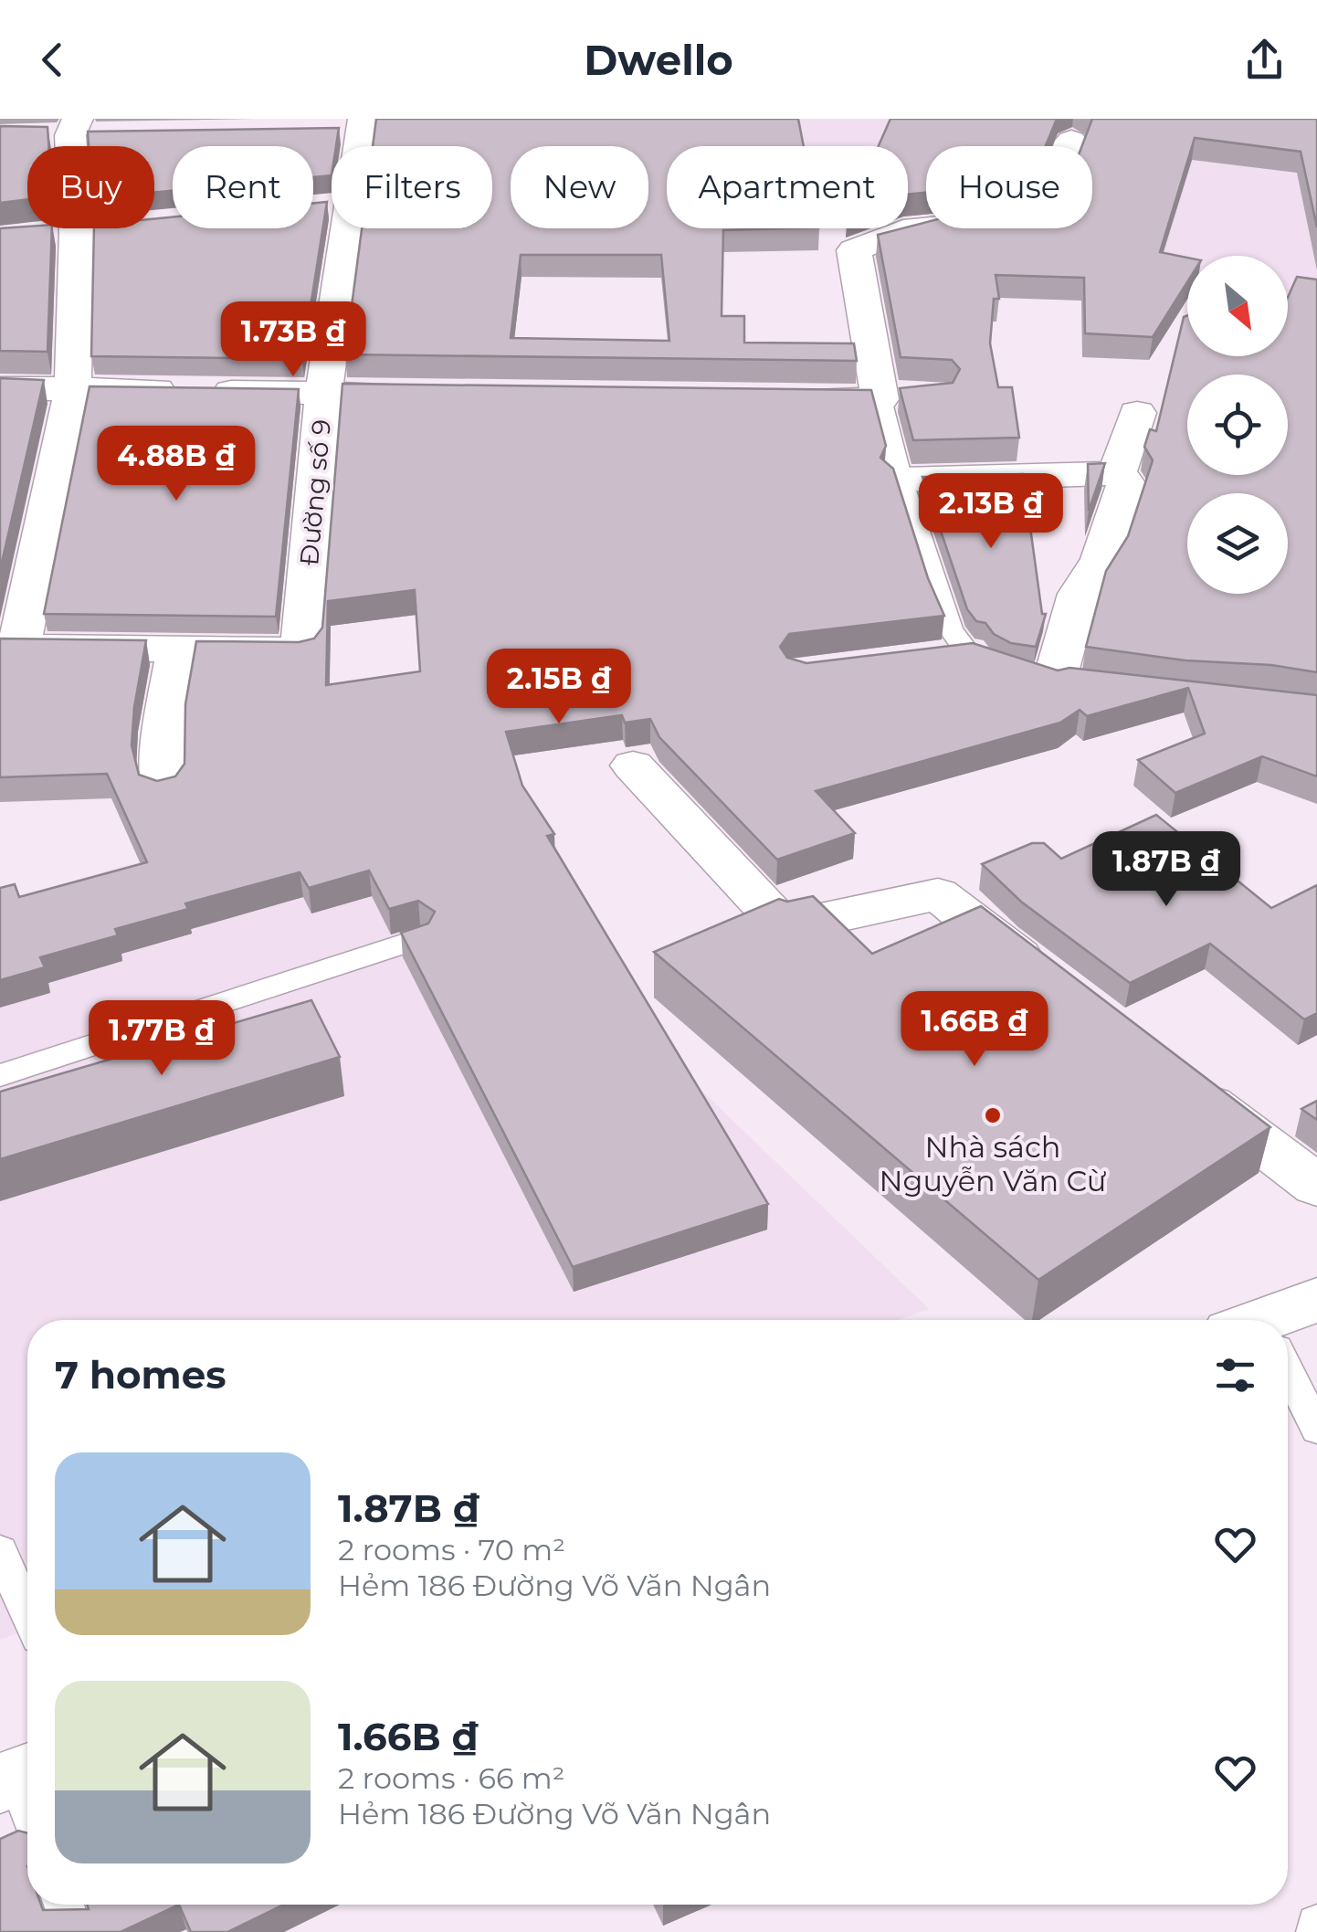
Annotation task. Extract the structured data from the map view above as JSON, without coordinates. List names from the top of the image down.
{
  "streets": {
    "street": ["Đường số 9"]
  },
  "places": ["Nhà sách Nguyễn Văn Cừ"],
  "north": "bottom right",
  "page": {
    "header": "Dwello",
    "chip": [
      "Buy",
      "Rent",
      "Filters",
      "New",
      "Apartment",
      "House"
    ],
    "price": [
      "1.73B ₫",
      "4.88B ₫",
      "2.13B ₫",
      "2.15B ₫",
      "1.87B ₫",
      "1.66B ₫",
      "1.77B ₫"
    ],
    "heading": "7 homes",
    "list": [
      {
        "name": "1.87B ₫",
        "note": "2 rooms · 70 m² · Hẻm 186 Đường Võ Văn Ngân"
      },
      {
        "name": "1.66B ₫",
        "note": "2 rooms · 66 m² · Hẻm 186 Đường Võ Văn Ngân"
      }
    ]
  }
}
